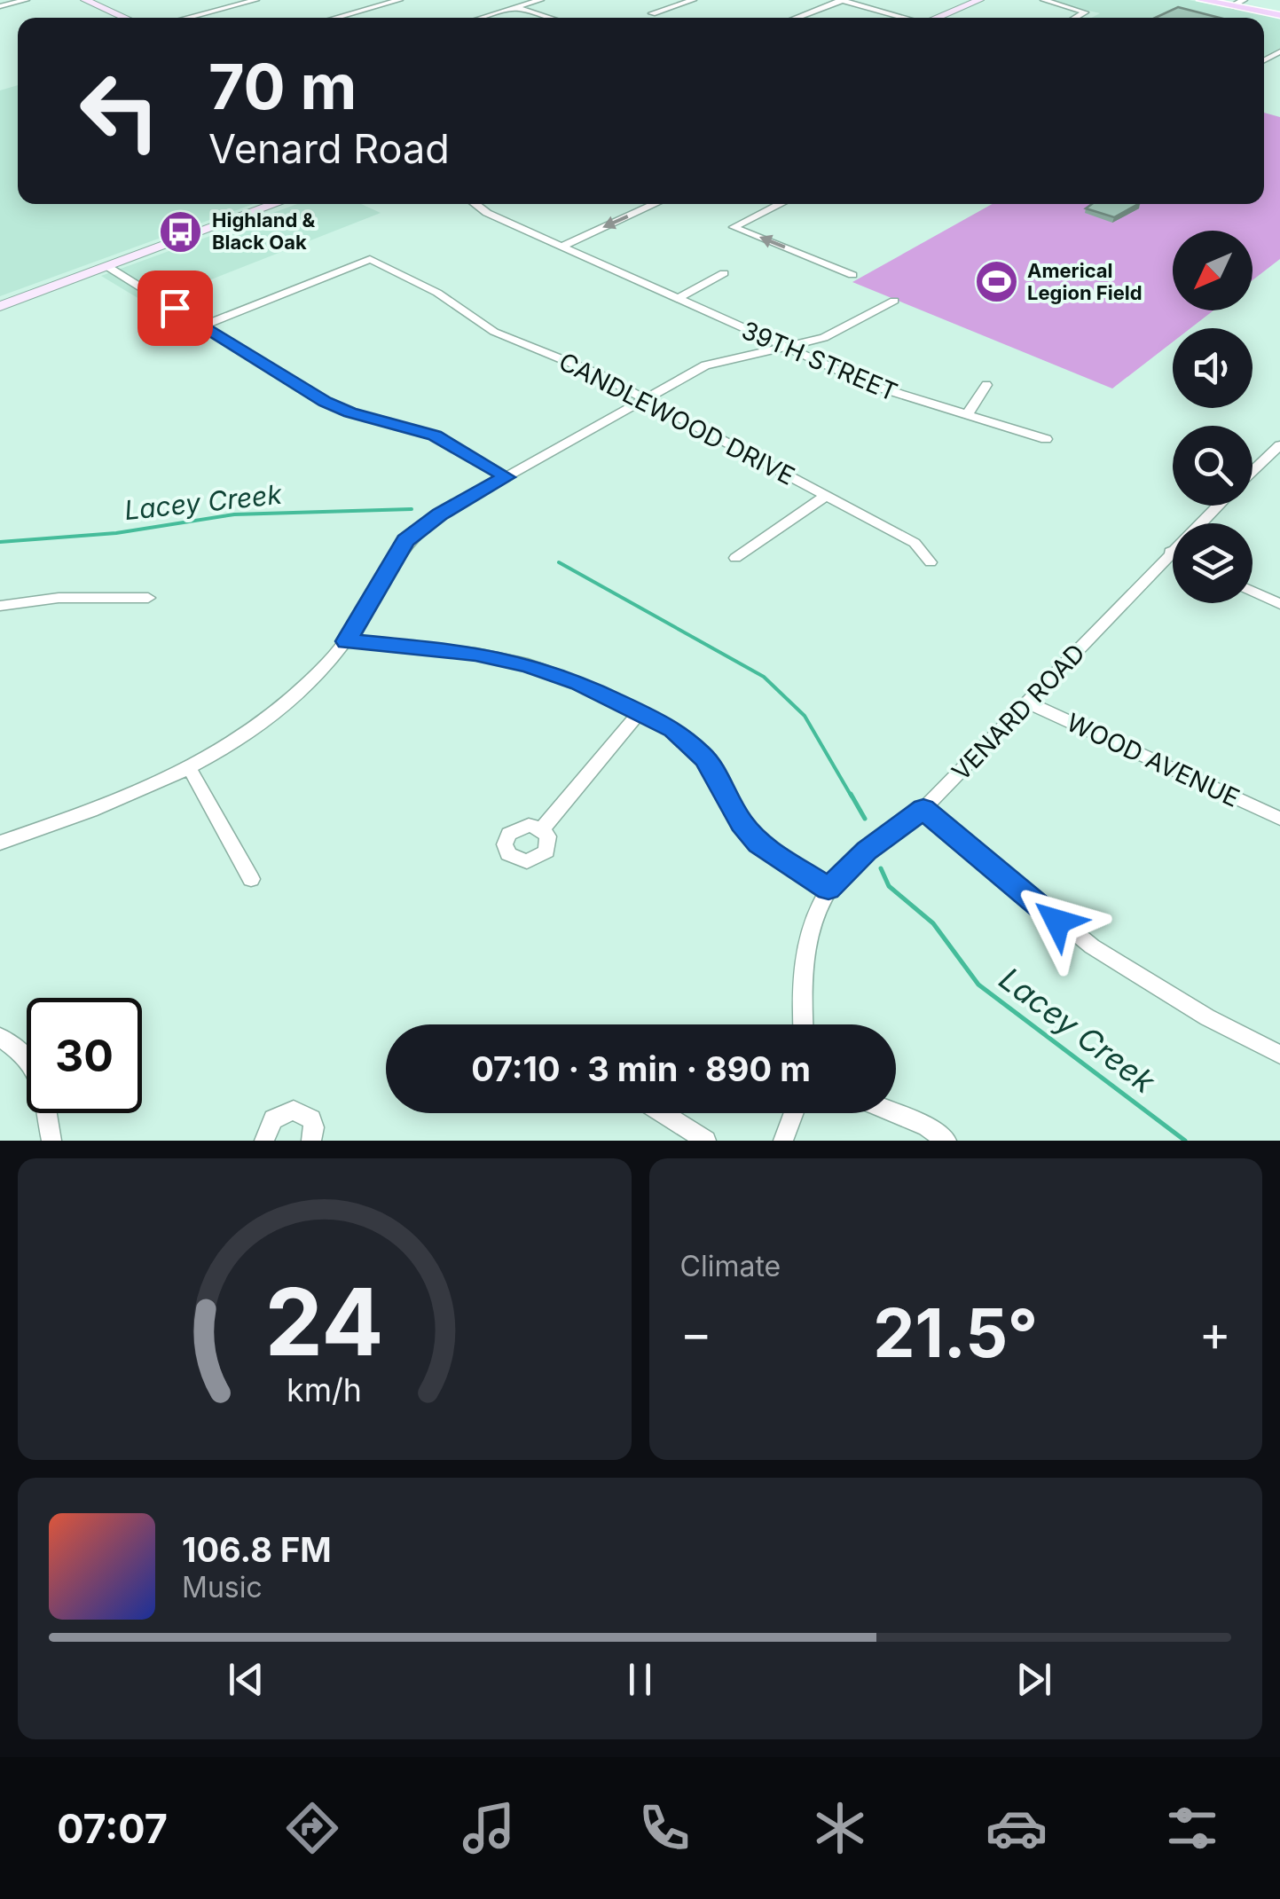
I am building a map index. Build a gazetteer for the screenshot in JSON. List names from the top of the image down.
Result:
{
  "streets": {
    "street": [
      "39TH STREET",
      "CANDLEWOOD DRIVE",
      "VENARD ROAD",
      "WOOD AVENUE"
    ]
  },
  "crossings": [
    ["VENARD ROAD", "WOOD AVENUE"]
  ],
  "water": ["Lacey Creek"],
  "places": {
    "bus stop": ["Highland & Black Oak"],
    "sports": ["Americal Legion Field"]
  },
  "north": "bottom left",
  "page": {
    "turn": ["70 m", "Venard Road"],
    "limit": "30",
    "trip": "07:10 · 3 min · 890 m",
    "tile": "Climate",
    "heat": ["−", "21.5°", "+"],
    "song": ["106.8 FM", "Music"],
    "tabs": "07:07",
    "gauge": ["24", "km/h"]
  }
}
